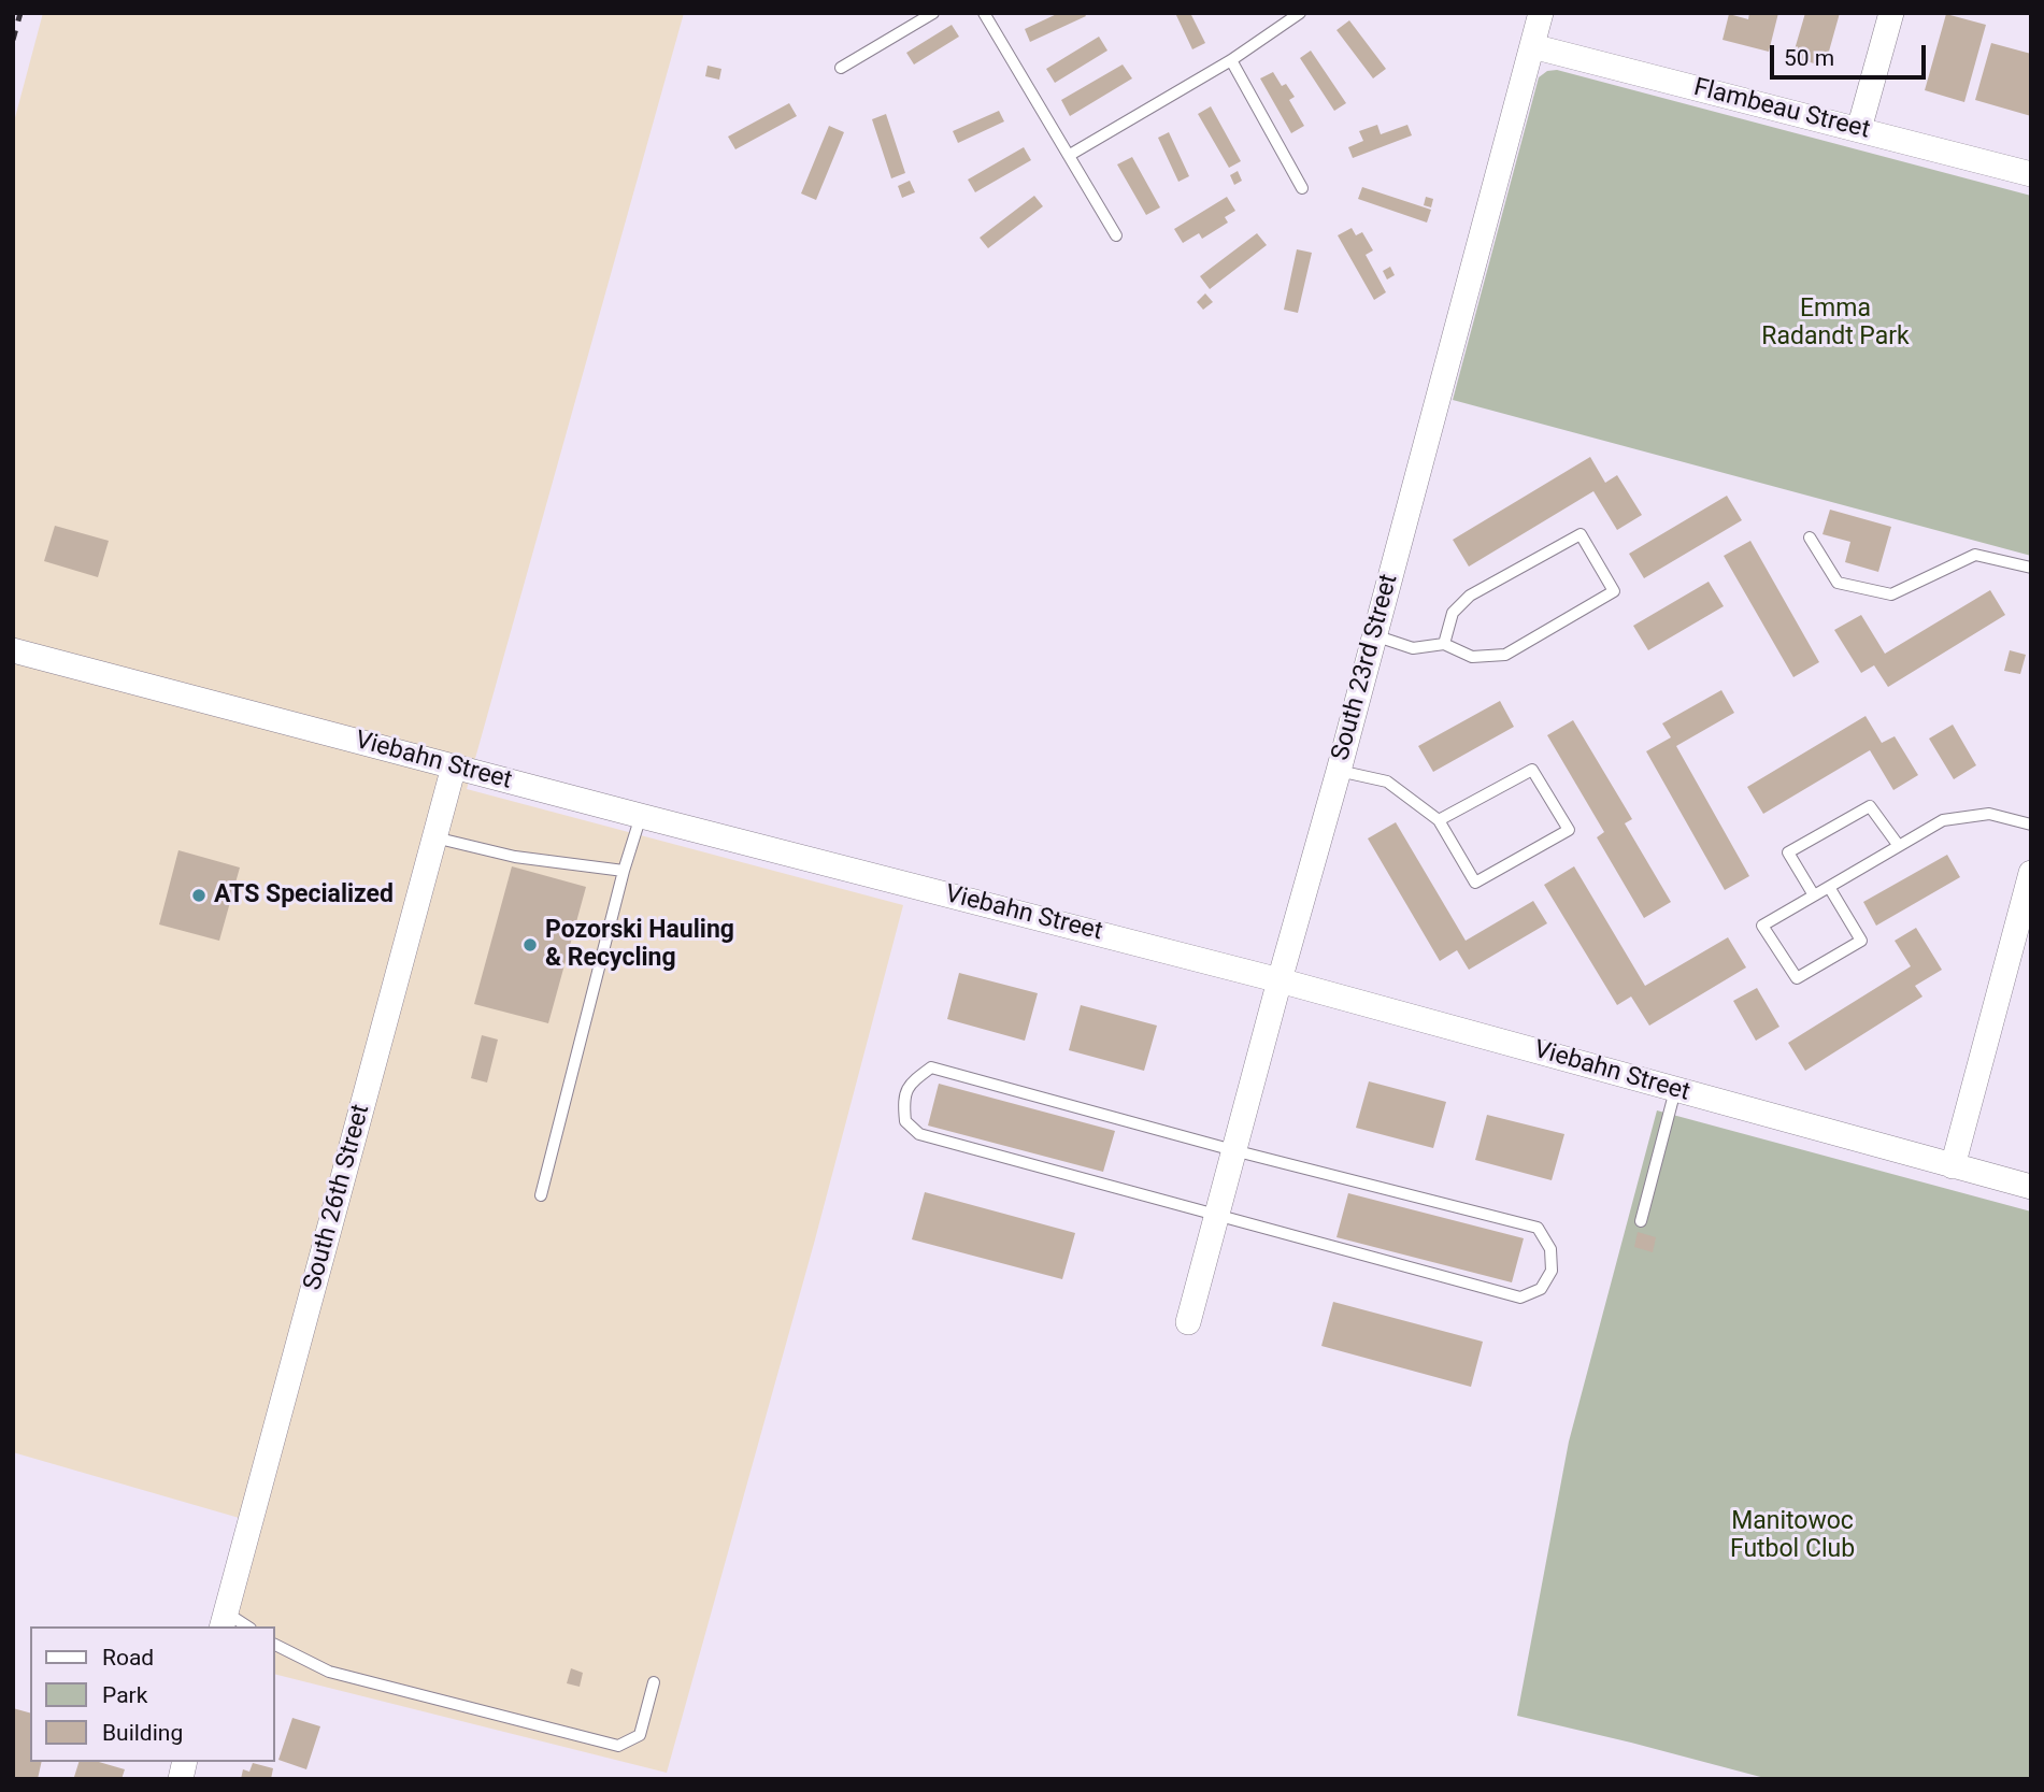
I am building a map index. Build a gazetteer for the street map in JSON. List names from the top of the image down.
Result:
{
  "streets": {
    "street": [
      "Flambeau Street",
      "South 23rd Street",
      "Viebahn Street",
      "South 26th Street"
    ]
  },
  "crossings": [
    ["Flambeau Street", "South 23rd Street"],
    ["South 23rd Street", "Viebahn Street"],
    ["Viebahn Street", "South 26th Street"]
  ],
  "parks": ["Emma Radandt Park", "Manitowoc Futbol Club"],
  "places": ["ATS Specialized", "Pozorski Hauling & Recycling"],
  "legend": ["Road", "Park", "Building"],
  "scale_bar": "50 m"
}
